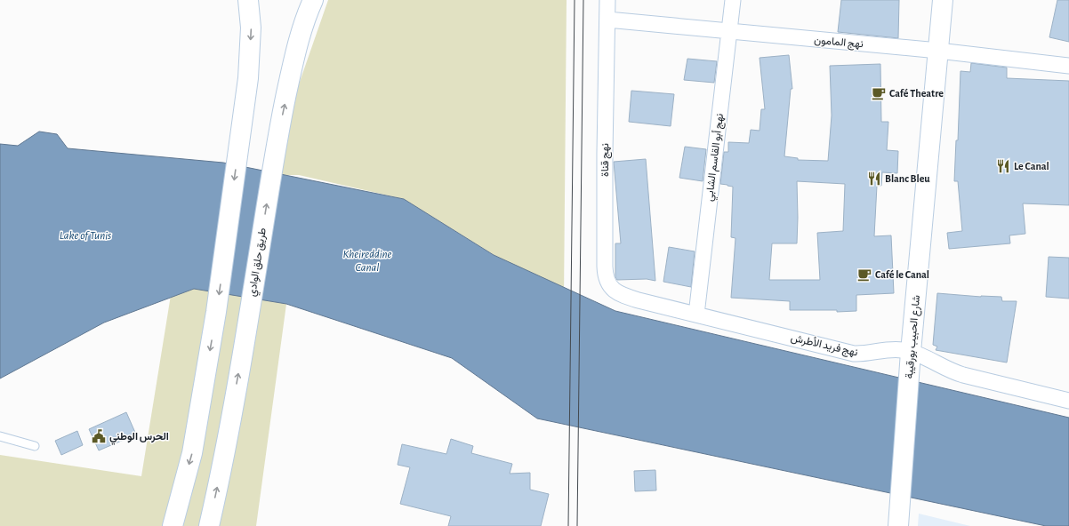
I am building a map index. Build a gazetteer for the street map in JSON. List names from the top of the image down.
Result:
{
  "streets": {
    "main road": ["طريق حلق الوادي", "شارع الحبيب بورقيبة"],
    "street": [
      "نهج المامون",
      "نهج أبو القاسم الشابي",
      "نهج قناة",
      "نهج فريد الأطرش"
    ]
  },
  "crossings": [
    ["نهج المامون", "نهج أبو القاسم الشابي"],
    ["نهج المامون", "نهج قناة"],
    ["نهج المامون", "شارع الحبيب بورقيبة"],
    ["نهج أبو القاسم الشابي", "نهج فريد الأطرش"],
    ["نهج قناة", "نهج فريد الأطرش"],
    ["شارع الحبيب بورقيبة", "نهج فريد الأطرش"]
  ],
  "water": ["Lake of Tunis", "Kheireddine Canal"],
  "places": {
    "cafe": ["Café Theatre", "Café le Canal"],
    "restaurant": ["Le Canal", "Blanc Bleu"],
    "public building": ["الحرس الوطني"]
  }
}
